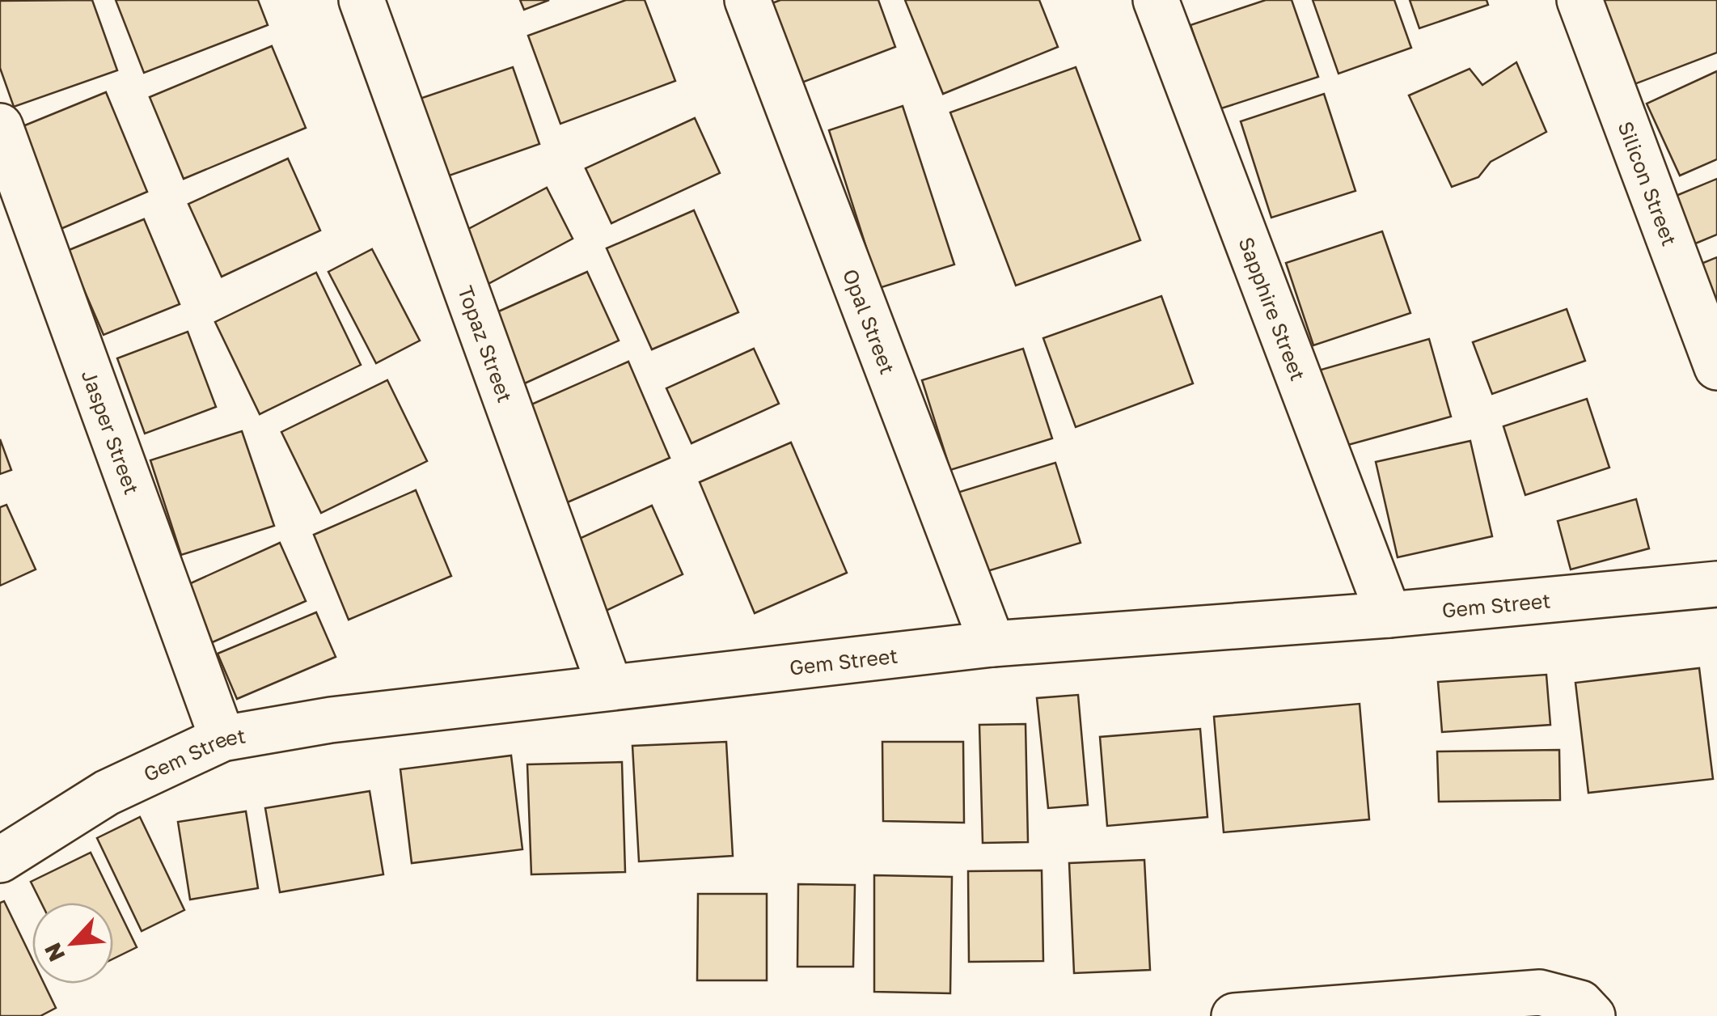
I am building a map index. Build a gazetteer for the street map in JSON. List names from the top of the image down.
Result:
{
  "streets": {
    "street": [
      "Silicon Street",
      "Sapphire Street",
      "Opal Street",
      "Topaz Street",
      "Jasper Street",
      "Gem Street"
    ]
  },
  "crossings": [
    ["Sapphire Street", "Gem Street"],
    ["Opal Street", "Gem Street"],
    ["Topaz Street", "Gem Street"],
    ["Jasper Street", "Gem Street"]
  ],
  "north": "bottom left"
}
